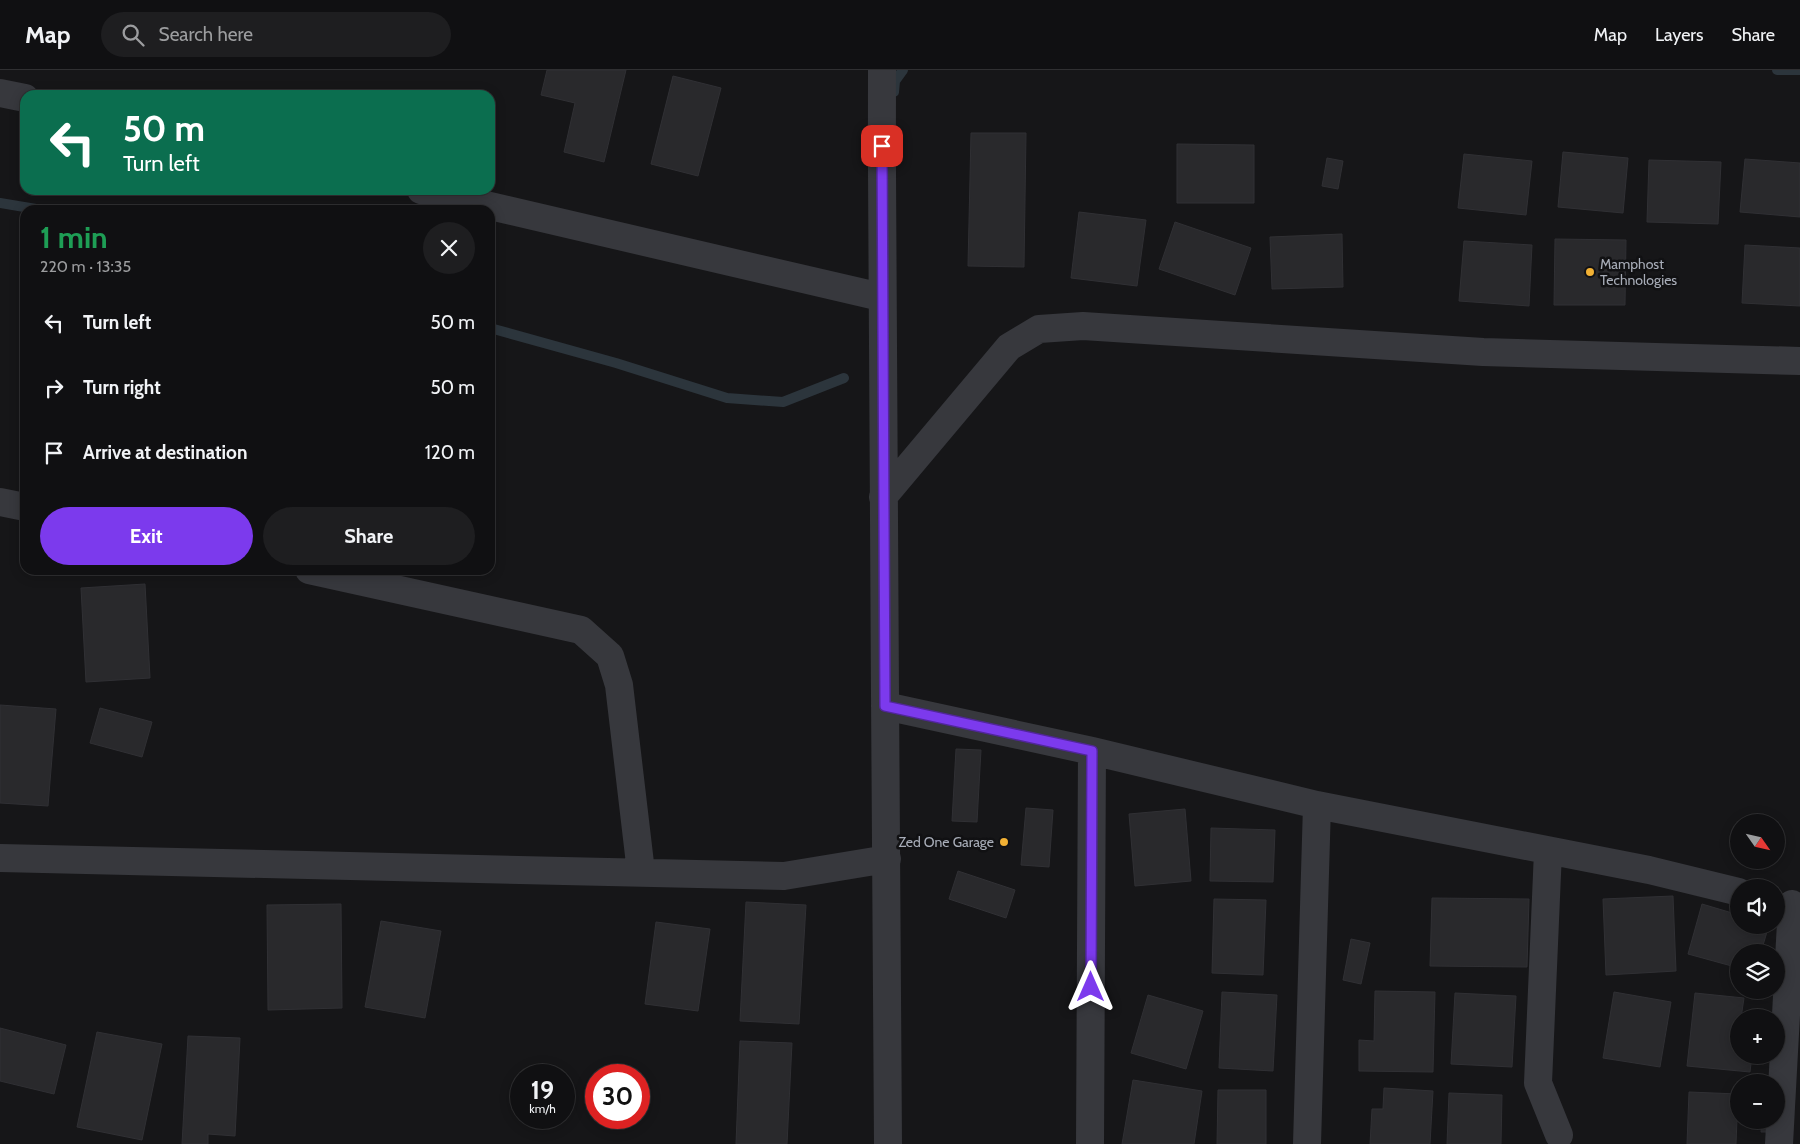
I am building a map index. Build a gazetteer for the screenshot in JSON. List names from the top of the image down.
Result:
{
  "places": ["Mamphost Technologies", "Zed One Garage"],
  "north": "bottom right",
  "page": {
    "header": "Map",
    "search": "Search here",
    "nav": ["Map", "Layers", "Share"],
    "turn": ["50 m", "Turn left"],
    "heading": ["1 min", "220 m · 13:35"],
    "list": [
      {
        "name": "Turn left",
        "value": "50 m"
      },
      {
        "name": "Turn right",
        "value": "50 m"
      },
      {
        "name": "Arrive at destination",
        "value": "120 m"
      }
    ],
    "buttons": ["Exit", "Share"],
    "map_buttons": ["+", "−"],
    "speed": "19 km/h",
    "limit": "30"
  }
}
